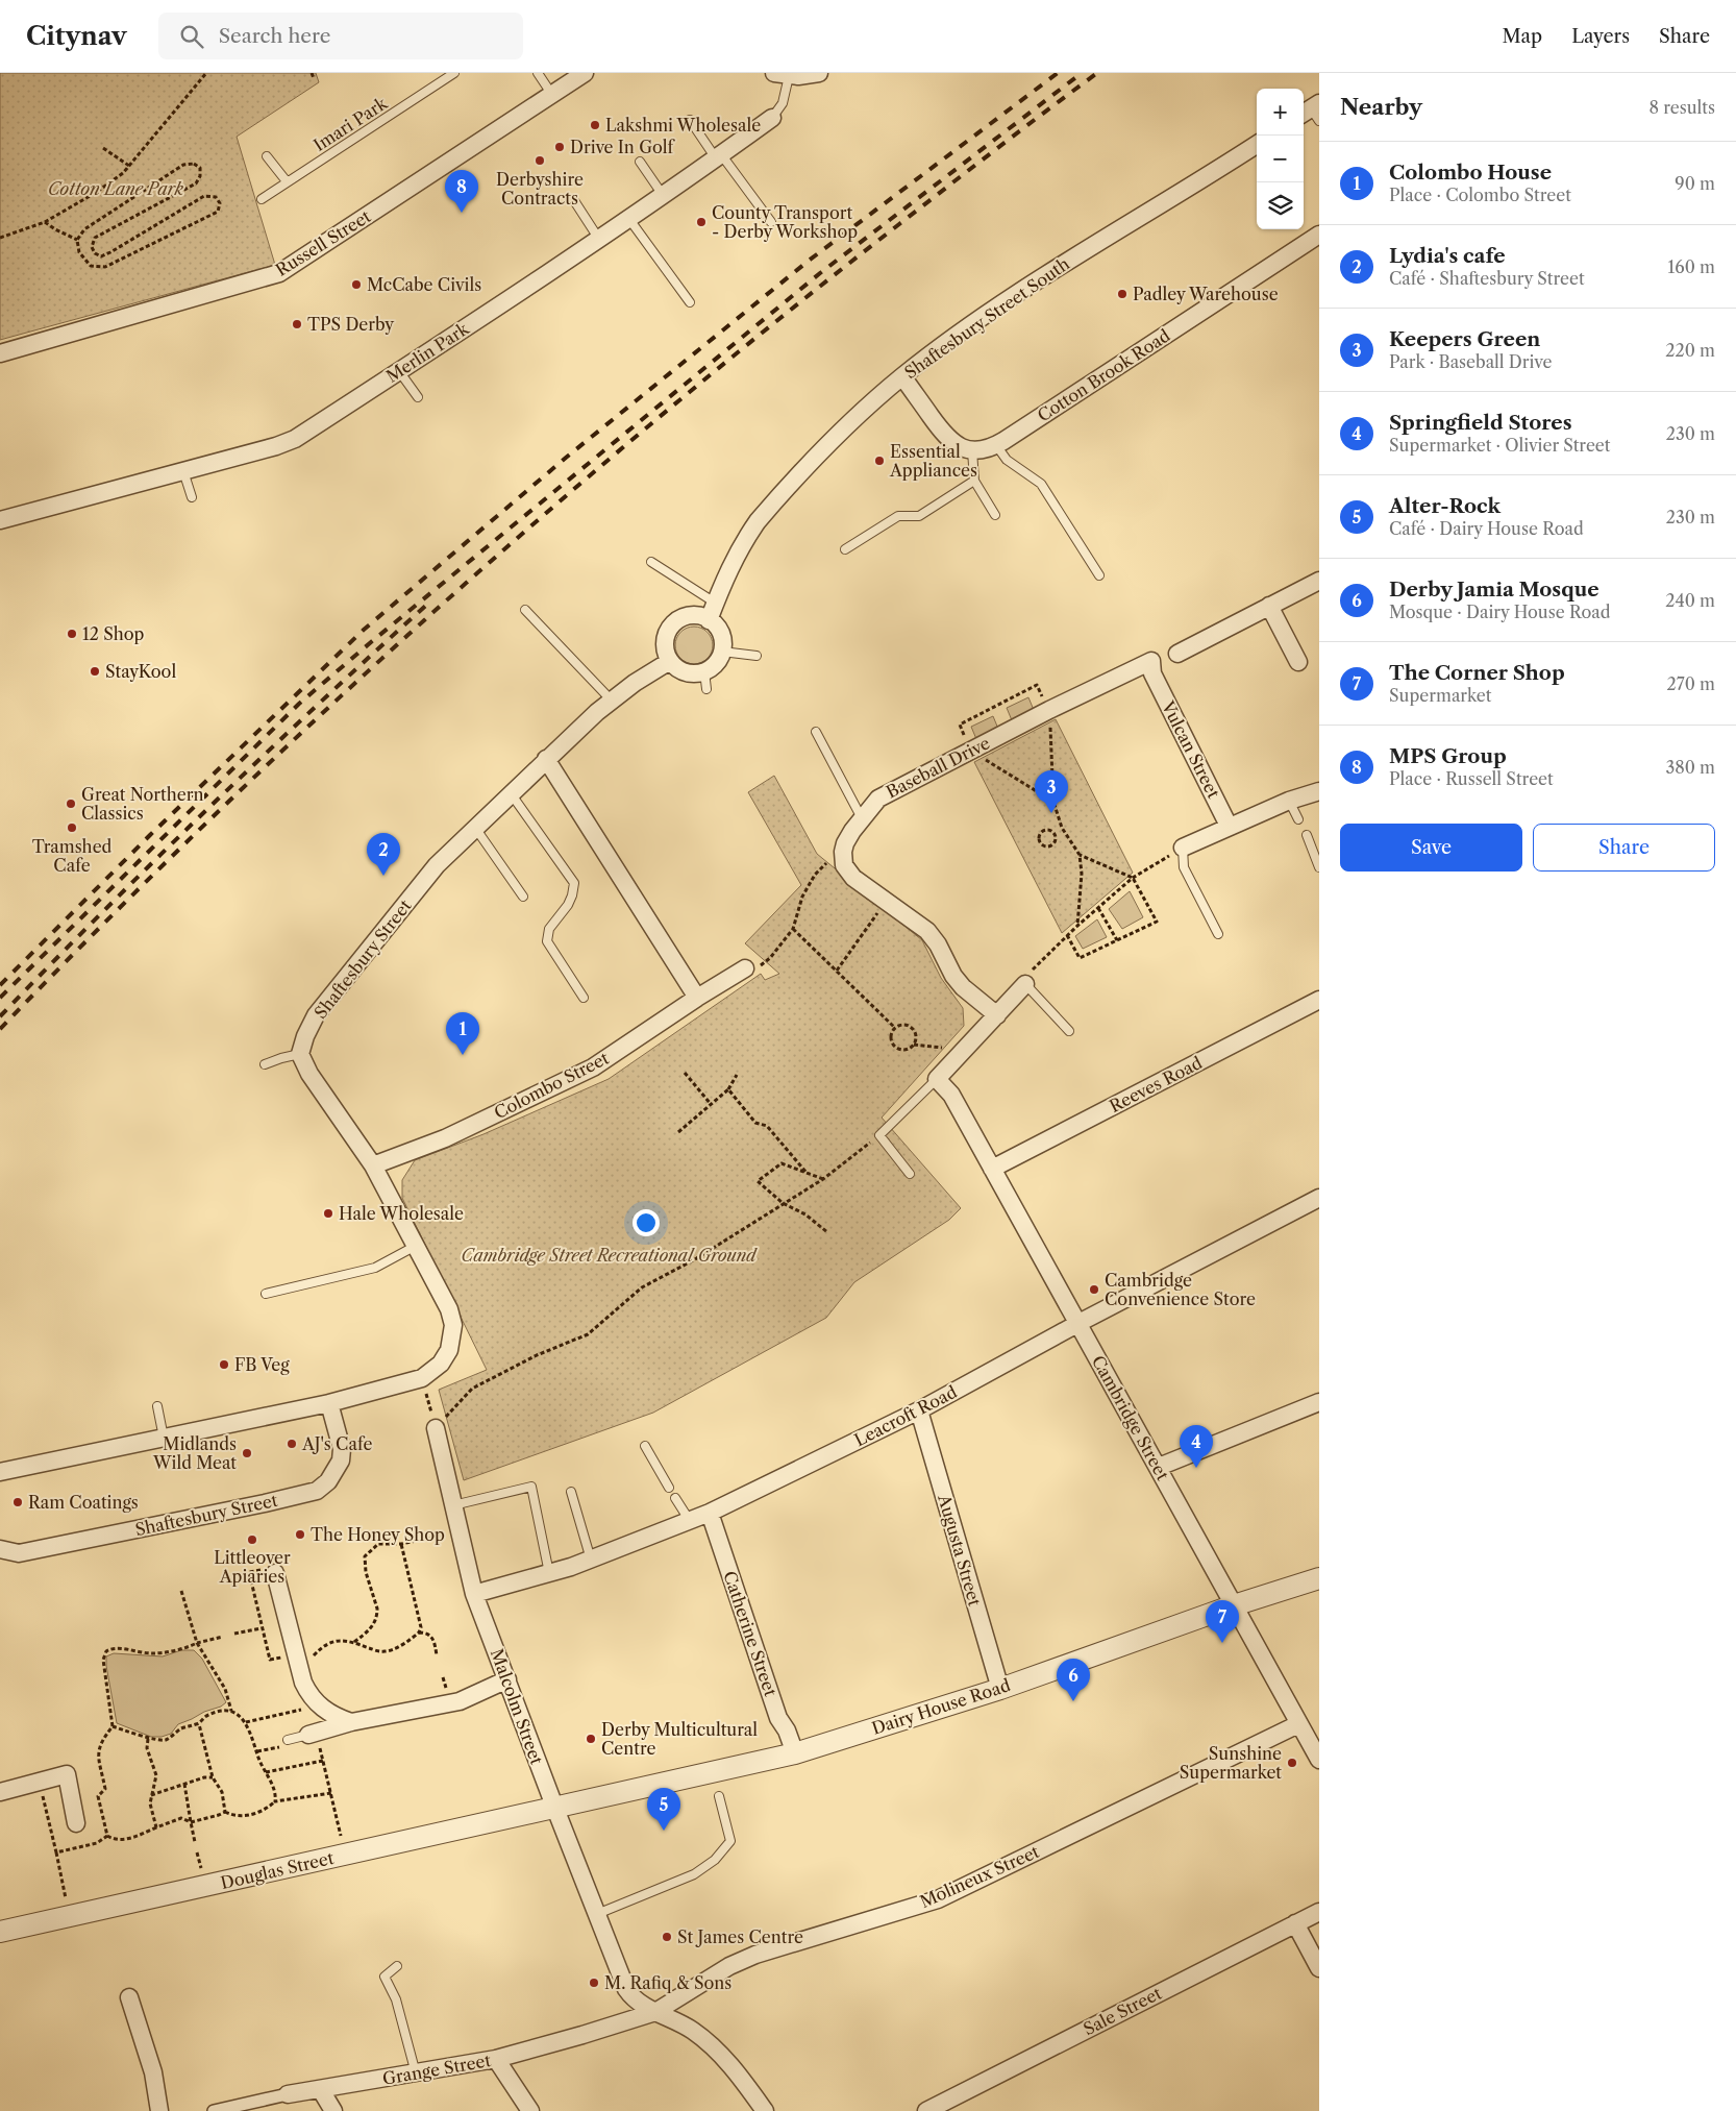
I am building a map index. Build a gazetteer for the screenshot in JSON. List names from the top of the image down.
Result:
{
  "streets": {
    "street": [
      "Russell Street",
      "Shaftesbury Street South",
      "Merlin Park",
      "Cotton Brook Road",
      "Vulcan Street",
      "Baseball Drive",
      "Shaftesbury Street",
      "Reeves Road",
      "Colombo Street",
      "Leacroft Road",
      "Cambridge Street",
      "Augusta Street",
      "Catherine Street",
      "Malcolm Street",
      "Dairy House Road",
      "Douglas Street",
      "Molineux Street",
      "Sale Street",
      "Grange Street"
    ],
    "lane": ["Imari Park"]
  },
  "crossings": [
    ["Shaftesbury Street South", "Shaftesbury Street"],
    ["Vulcan Street", "Baseball Drive"],
    ["Reeves Road", "Cambridge Street"],
    ["Leacroft Road", "Cambridge Street"],
    ["Leacroft Road", "Augusta Street"],
    ["Leacroft Road", "Catherine Street"],
    ["Leacroft Road", "Malcolm Street"],
    ["Cambridge Street", "Dairy House Road"],
    ["Cambridge Street", "Molineux Street"],
    ["Augusta Street", "Dairy House Road"],
    ["Catherine Street", "Dairy House Road"],
    ["Malcolm Street", "Dairy House Road"],
    ["Malcolm Street", "Douglas Street"],
    ["Malcolm Street", "Molineux Street"],
    ["Malcolm Street", "Grange Street"],
    ["Dairy House Road", "Douglas Street"],
    ["Molineux Street", "Grange Street"]
  ],
  "parks": ["Cotton Lane Park", "Cambridge Street Recreational Ground"],
  "places": [
    "Lakshmi Wholesale",
    "Drive In Golf",
    "Derbyshire Contracts",
    "County Transport - Derby Workshop",
    "McCabe Civils",
    "Padley Warehouse",
    "TPS Derby",
    "Essential Appliances",
    "12 Shop",
    "StayKool",
    "Great Northern Classics",
    "Tramshed Cafe",
    "Hale Wholesale",
    "Cambridge Convenience Store",
    "FB Veg",
    "AJ's Cafe",
    "Midlands Wild Meat",
    "Ram Coatings",
    "The Honey Shop",
    "Littleover Apiaries",
    "Derby Multicultural Centre",
    "Sunshine Supermarket",
    "St James Centre",
    "M. Rafiq & Sons"
  ],
  "page": {
    "header": "Citynav",
    "search": "Search here",
    "nav": ["Map", "Layers", "Share"],
    "heading": ["Nearby", "8 results"],
    "map_buttons": ["+", "−"],
    "list": [
      {
        "mark": "1",
        "name": "Colombo House",
        "note": "Place · Colombo Street",
        "value": "90 m"
      },
      {
        "mark": "2",
        "name": "Lydia's cafe",
        "note": "Café · Shaftesbury Street",
        "value": "160 m"
      },
      {
        "mark": "3",
        "name": "Keepers Green",
        "note": "Park · Baseball Drive",
        "value": "220 m"
      },
      {
        "mark": "4",
        "name": "Springfield Stores",
        "note": "Supermarket · Olivier Street",
        "value": "230 m"
      },
      {
        "mark": "5",
        "name": "Alter-Rock",
        "note": "Café · Dairy House Road",
        "value": "230 m"
      },
      {
        "mark": "6",
        "name": "Derby Jamia Mosque",
        "note": "Mosque · Dairy House Road",
        "value": "240 m"
      },
      {
        "mark": "7",
        "name": "The Corner Shop",
        "note": "Supermarket",
        "value": "270 m"
      },
      {
        "mark": "8",
        "name": "MPS Group",
        "note": "Place · Russell Street",
        "value": "380 m"
      }
    ],
    "pins": [
      "8",
      "3",
      "2",
      "1",
      "4",
      "7",
      "6",
      "5"
    ],
    "buttons": ["Save", "Share"]
  }
}
